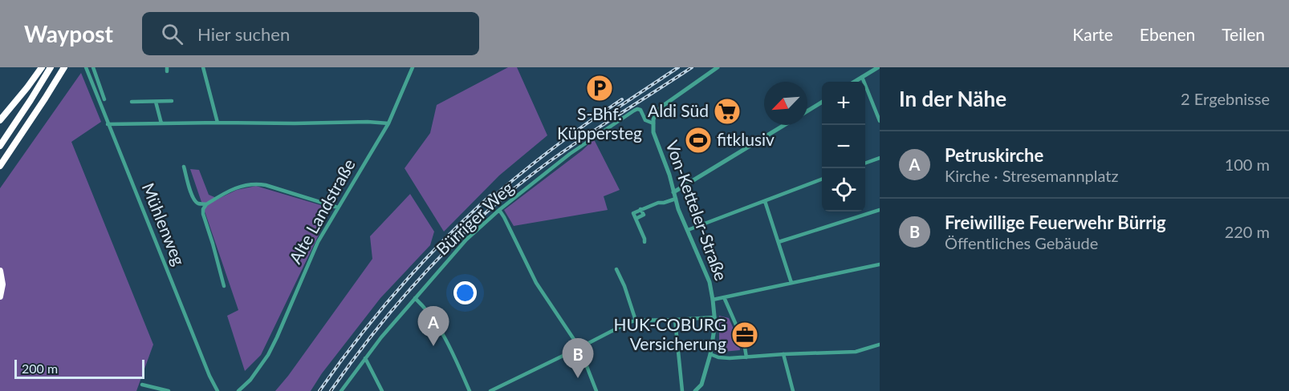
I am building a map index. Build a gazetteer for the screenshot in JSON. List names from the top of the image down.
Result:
{
  "streets": {
    "street": [
      "Von-Ketteler-Straße",
      "Alte Landstraße",
      "Bürriger Weg",
      "Mühlenweg"
    ]
  },
  "crossings": [
    ["Von-Ketteler-Straße", "Bürriger Weg"]
  ],
  "places": {
    "parking": ["S-Bhf. Küppersteg"],
    "supermarket": ["Aldi Süd"],
    "sports": ["fitklusiv"],
    "office": ["HUK-COBURG Versicherung"]
  },
  "scale_bar": "200 m",
  "north": "bottom left",
  "page": {
    "header": "Waypost",
    "search": "Hier suchen",
    "nav": ["Karte", "Ebenen", "Teilen"],
    "heading": ["In der Nähe", "2 Ergebnisse"],
    "map_buttons": ["+", "−"],
    "list": [
      {
        "mark": "A",
        "name": "Petruskirche",
        "note": "Kirche · Stresemannplatz",
        "value": "100 m"
      },
      {
        "mark": "B",
        "name": "Freiwillige Feuerwehr Bürrig",
        "note": "Öffentliches Gebäude",
        "value": "220 m"
      }
    ],
    "pins": ["A", "B"],
    "scale": "200 m"
  }
}
